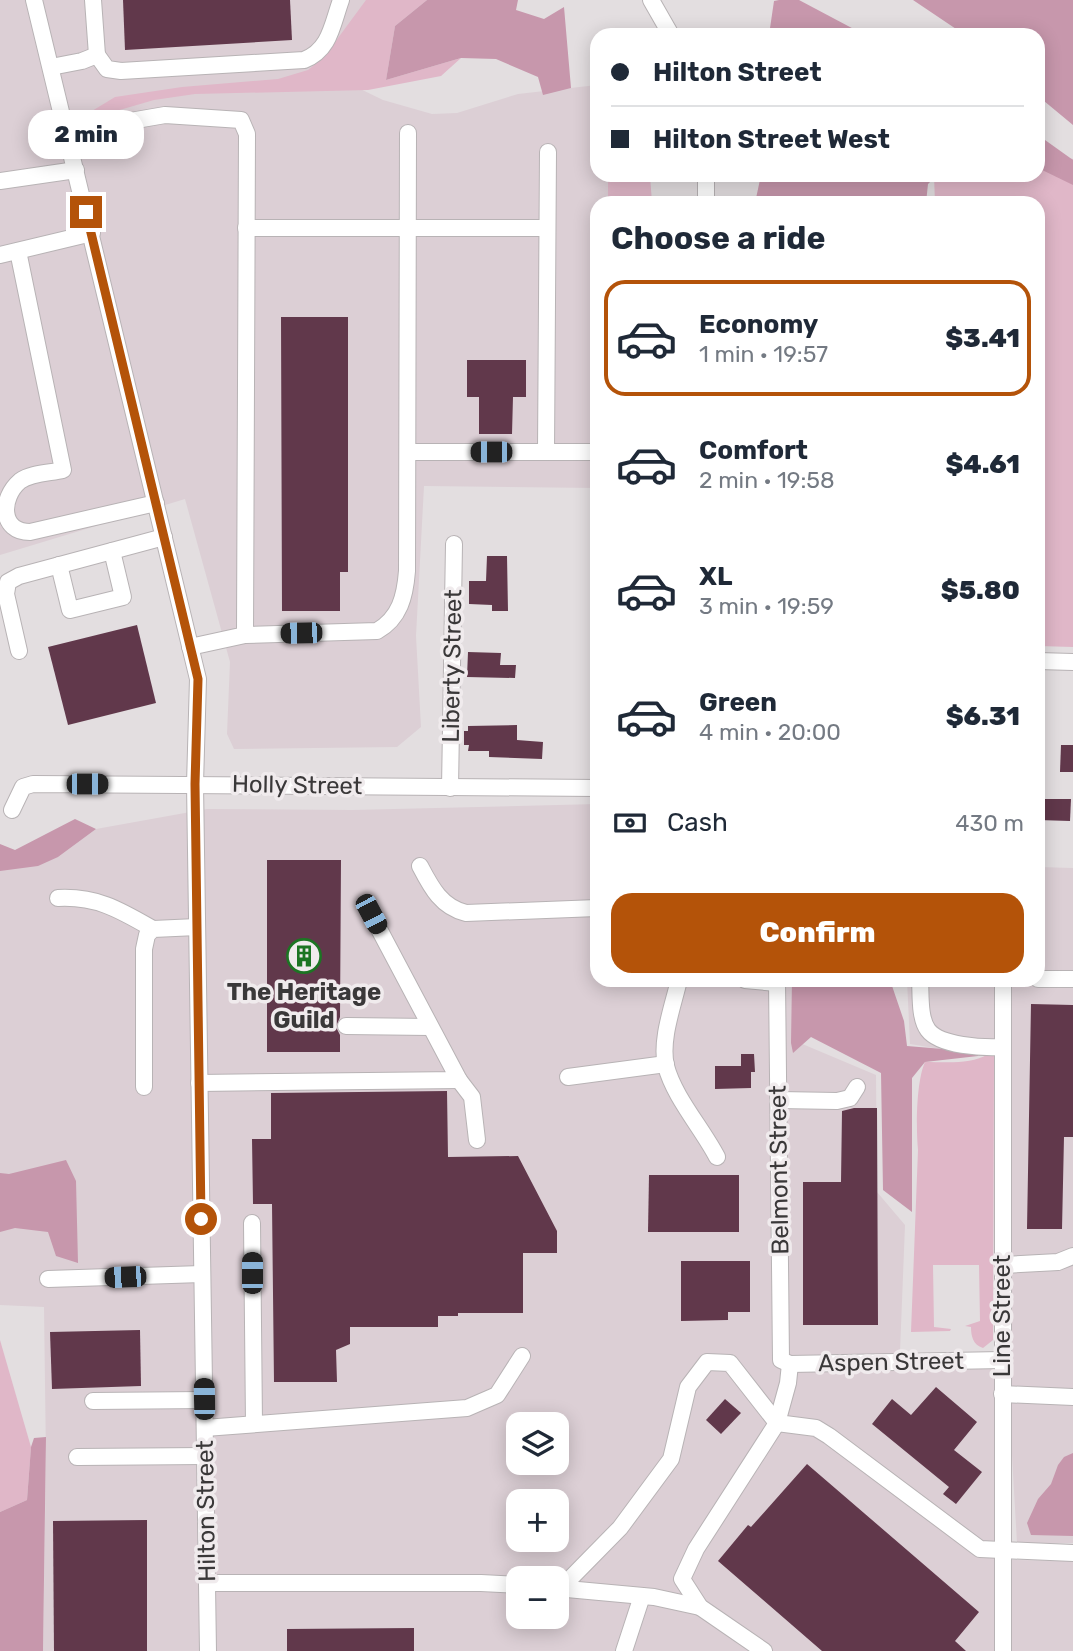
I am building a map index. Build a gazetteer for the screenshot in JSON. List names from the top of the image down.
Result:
{
  "streets": {
    "street": [
      "Liberty Street",
      "Holly Street",
      "Belmont Street",
      "Line Street",
      "Aspen Street",
      "Hilton Street"
    ]
  },
  "crossings": [
    ["Liberty Street", "Holly Street"],
    ["Holly Street", "Hilton Street"],
    ["Belmont Street", "Aspen Street"],
    ["Line Street", "Aspen Street"]
  ],
  "places": {
    "building": ["The Heritage Guild"]
  },
  "page": {
    "banner": ["Hilton Street", "Hilton Street West"],
    "bubble": "2 min",
    "heading": "Choose a ride",
    "list": [
      {
        "name": "Economy",
        "note": "1 min · 19:57",
        "value": "$3.41"
      },
      {
        "name": "Comfort",
        "note": "2 min · 19:58",
        "value": "$4.61"
      },
      {
        "name": "XL",
        "note": "3 min · 19:59",
        "value": "$5.80"
      },
      {
        "name": "Green",
        "note": "4 min · 20:00",
        "value": "$6.31"
      }
    ],
    "pay": ["Cash", "430 m"],
    "buttons": "Confirm",
    "map_buttons": ["+", "−"]
  }
}
